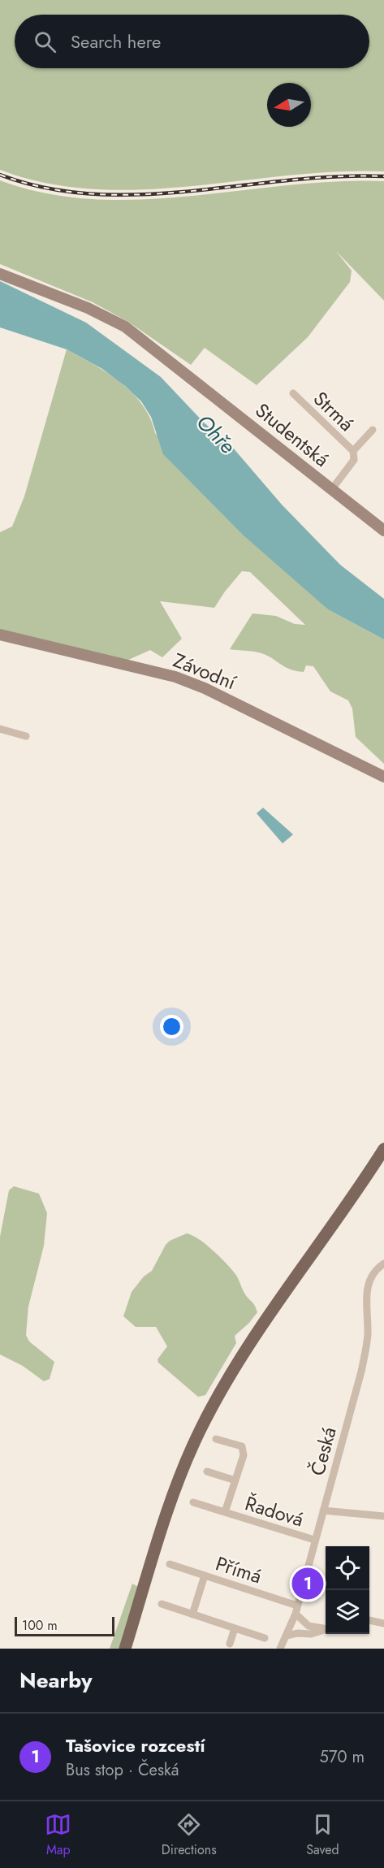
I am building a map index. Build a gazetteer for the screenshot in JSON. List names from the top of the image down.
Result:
{
  "streets": {
    "street": [
      "Strmá",
      "Studentská",
      "Závodní",
      "Česká",
      "Řadová",
      "Přímá"
    ]
  },
  "crossings": [
    ["Strmá", "Studentská"],
    ["Česká", "Řadová"],
    ["Česká", "Přímá"]
  ],
  "water": ["Ohře"],
  "scale_bar": "100 m",
  "north": "left",
  "page": {
    "search": "Search here",
    "pins": "1",
    "scale": "100 m",
    "heading": "Nearby",
    "list": [
      {
        "mark": "1",
        "name": "Tašovice rozcestí",
        "note": "Bus stop · Česká",
        "value": "570 m"
      }
    ],
    "nav": ["Map", "Directions", "Saved"]
  }
}
